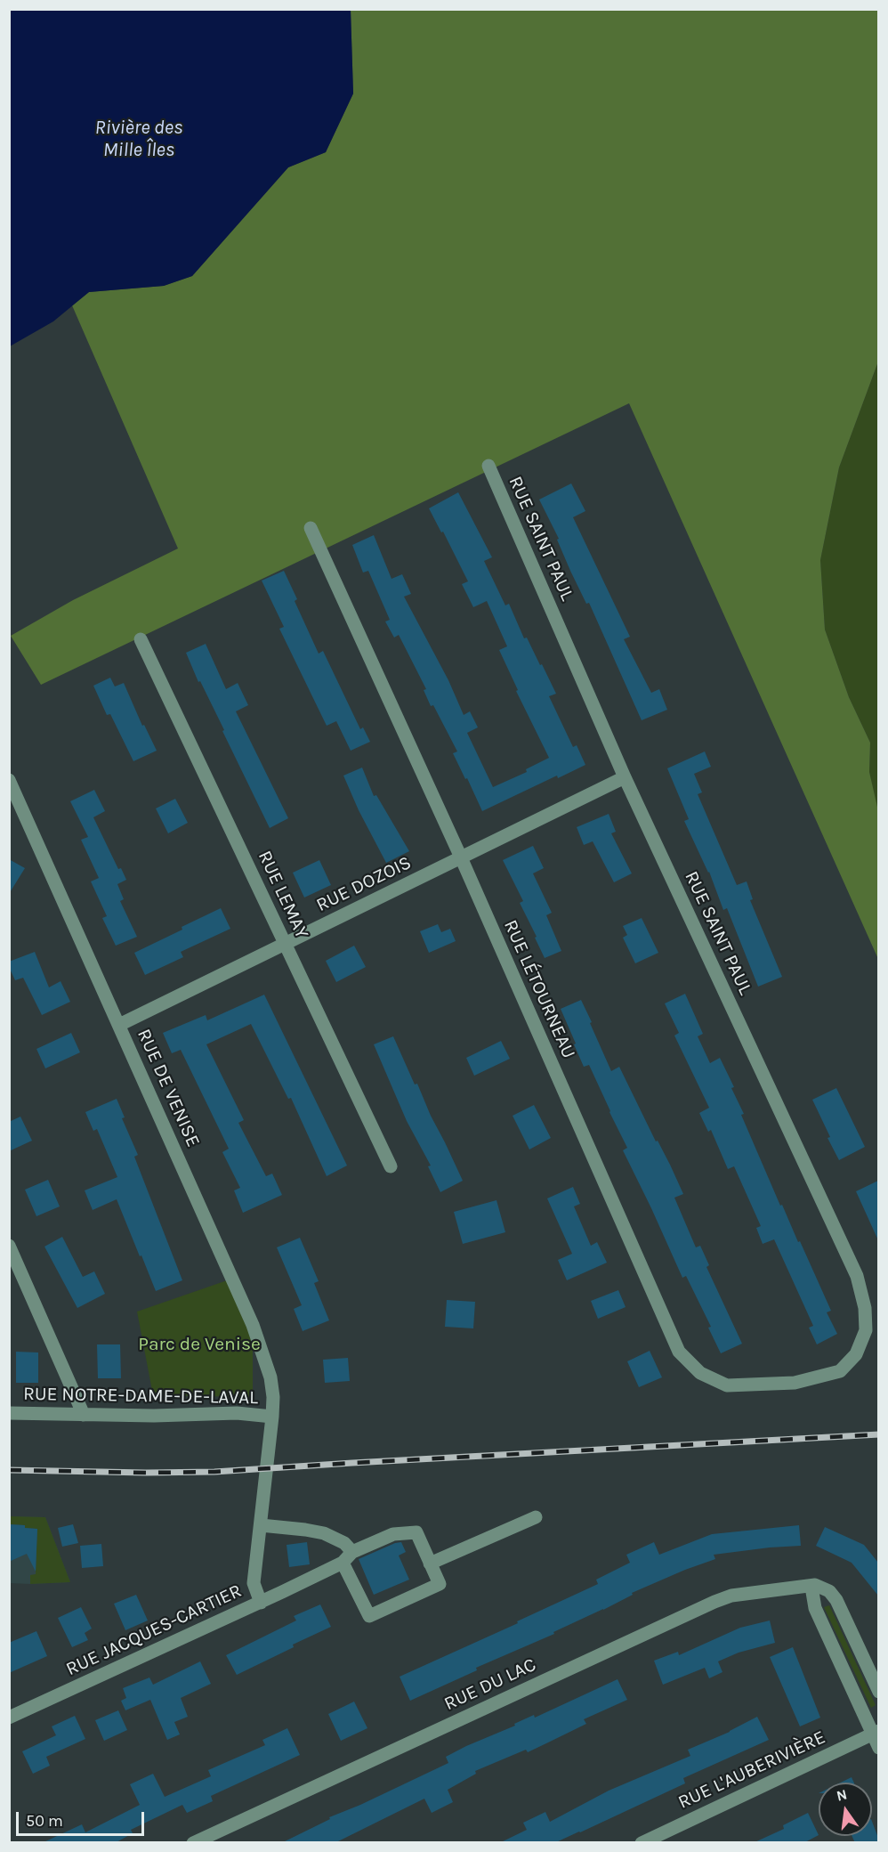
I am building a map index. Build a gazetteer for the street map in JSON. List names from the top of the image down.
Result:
{
  "streets": {
    "street": [
      "RUE SAINT PAUL",
      "RUE DOZOIS",
      "RUE LEMAY",
      "RUE LÉTOURNEAU",
      "RUE DE VENISE",
      "RUE NOTRE-DAME-DE-LAVAL",
      "RUE JACQUES-CARTIER",
      "RUE DU LAC",
      "RUE L'AUBERIVIÈRE"
    ]
  },
  "crossings": [
    ["RUE SAINT PAUL", "RUE DOZOIS"],
    ["RUE SAINT PAUL", "RUE LÉTOURNEAU"],
    ["RUE DOZOIS", "RUE LEMAY"],
    ["RUE DOZOIS", "RUE LÉTOURNEAU"],
    ["RUE DOZOIS", "RUE DE VENISE"],
    ["RUE DE VENISE", "RUE NOTRE-DAME-DE-LAVAL"],
    ["RUE DE VENISE", "RUE JACQUES-CARTIER"],
    ["RUE NOTRE-DAME-DE-LAVAL", "RUE JACQUES-CARTIER"]
  ],
  "water": ["Rivière des Mille Îles"],
  "parks": ["Parc de Venise"],
  "scale_bar": "50 m",
  "north": "top"
}
